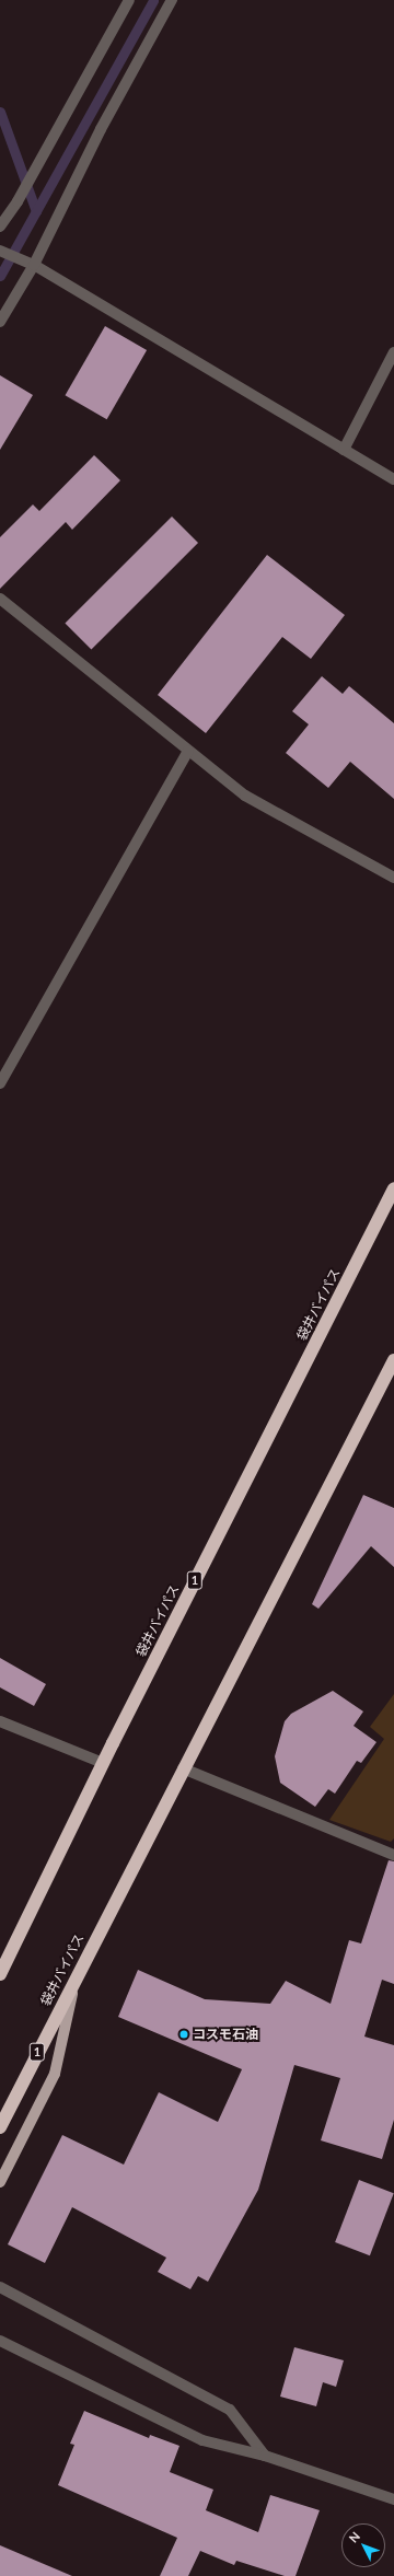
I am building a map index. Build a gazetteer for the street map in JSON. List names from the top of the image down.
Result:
{
  "streets": {
    "highway": ["袋井バイパス", "1"]
  },
  "places": ["コスモ石油"],
  "north": "top left"
}
